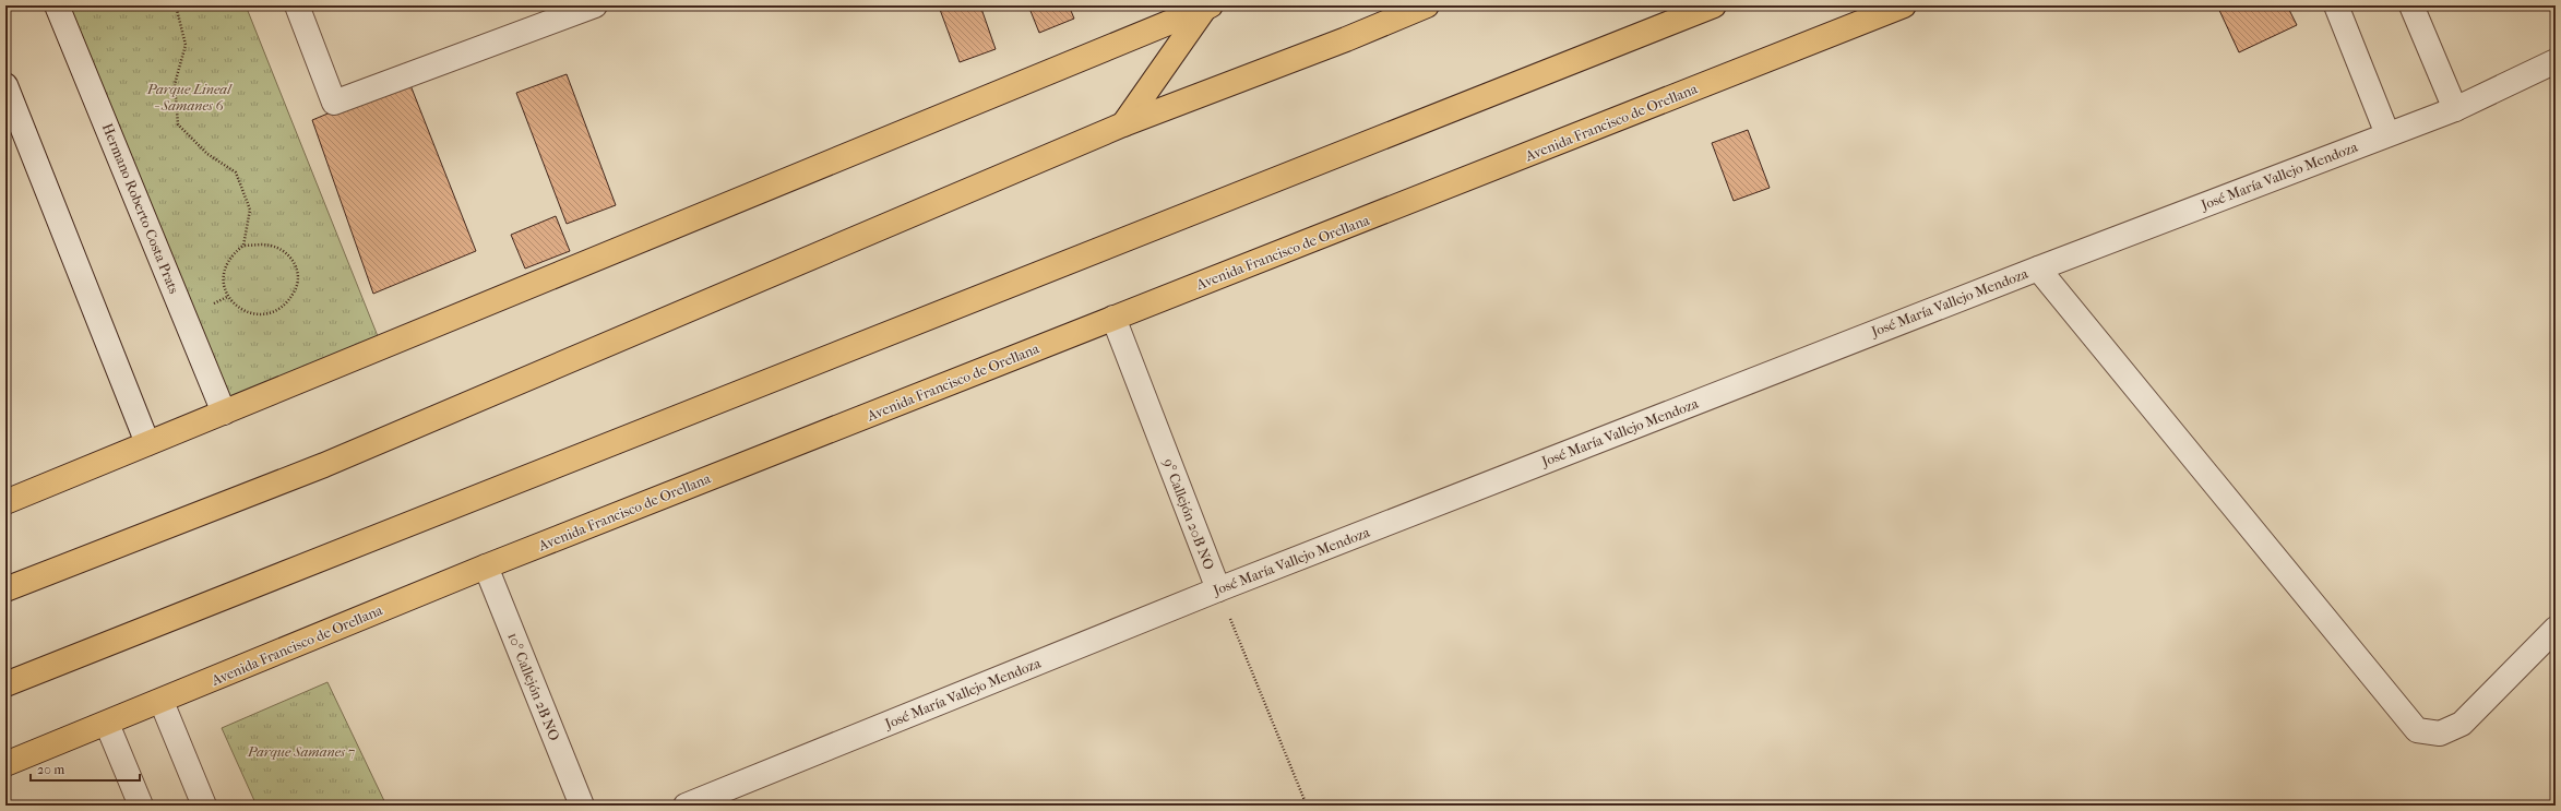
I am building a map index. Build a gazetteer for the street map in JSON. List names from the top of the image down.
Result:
{
  "streets": {
    "main road": ["Avenida Francisco de Orellana"],
    "street": [
      "José María Vallejo Mendoza",
      "Hermano Roberto Costa Prats",
      "9° Callejón 20B NO",
      "10° Callejón 2B NO"
    ]
  },
  "crossings": [
    ["Avenida Francisco de Orellana", "9° Callejón 20B NO"],
    ["Avenida Francisco de Orellana", "10° Callejón 2B NO"],
    ["José María Vallejo Mendoza", "9° Callejón 20B NO"]
  ],
  "parks": ["Parque Lineal - Samanes 6", "Parque Samanes 7"],
  "scale_bar": "20 m"
}
